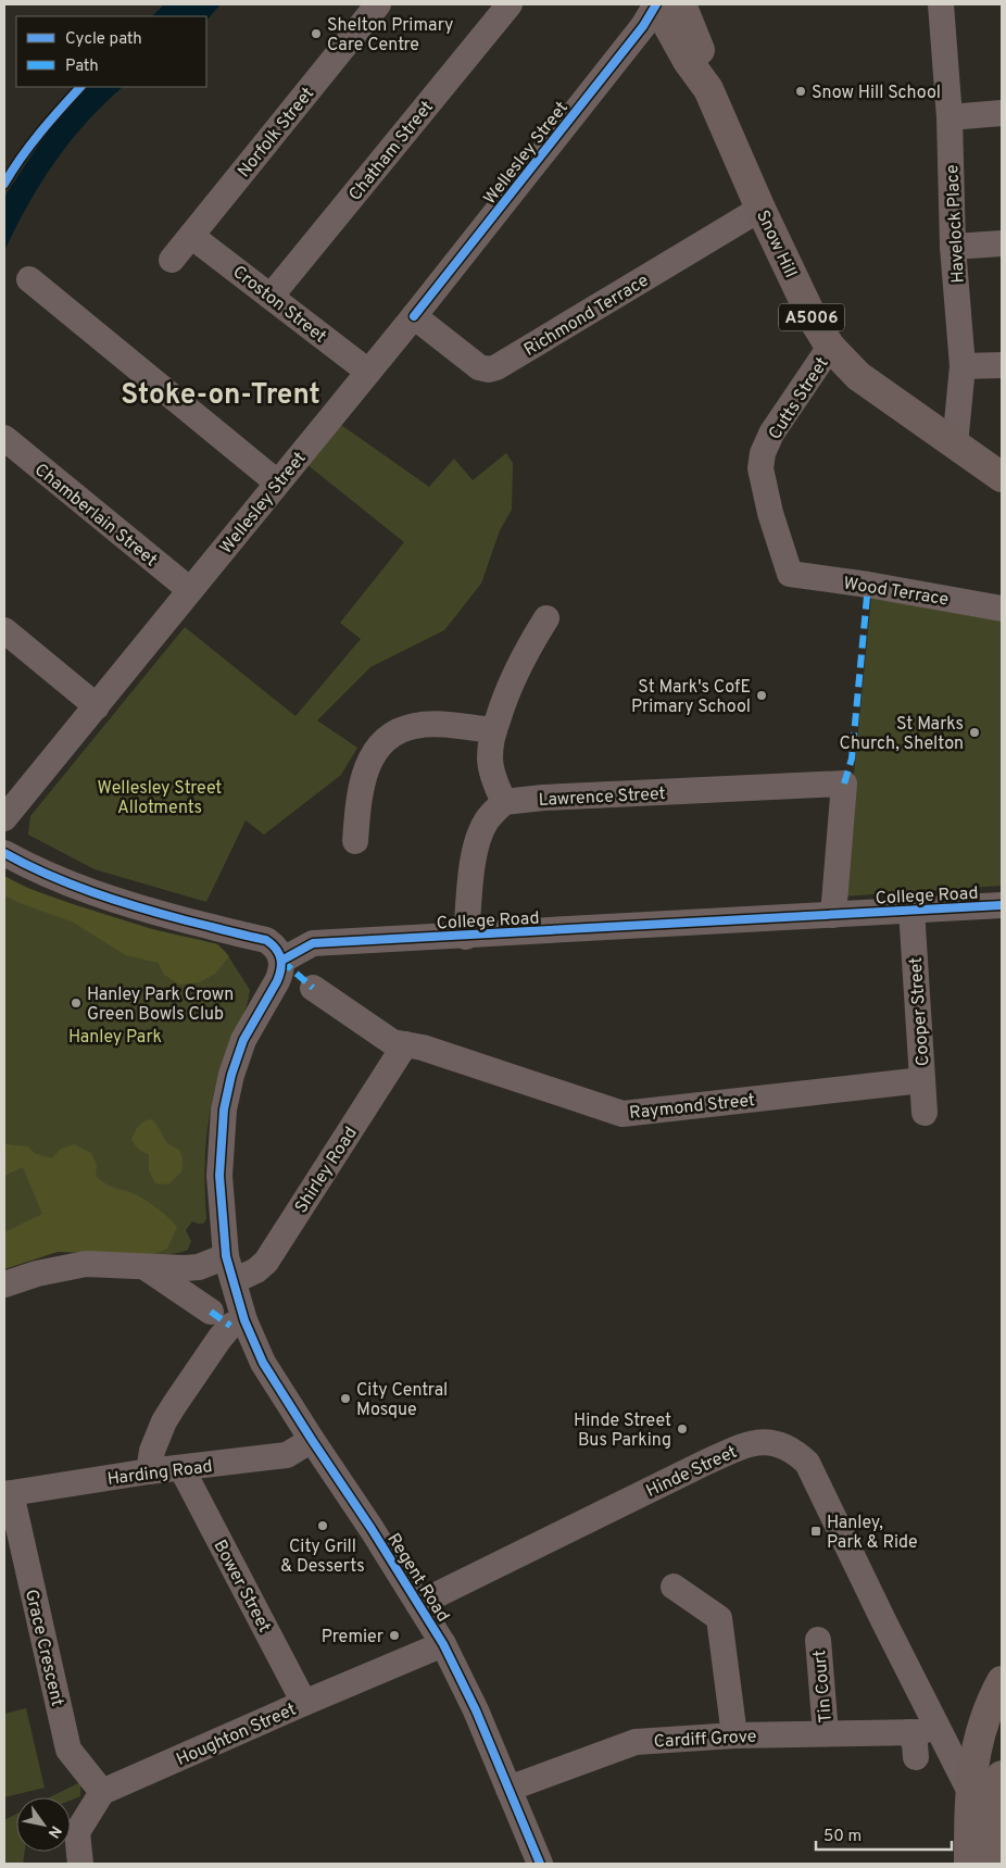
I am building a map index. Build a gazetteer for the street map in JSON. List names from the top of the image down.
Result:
{
  "streets": {
    "main road": ["Snow Hill", "A5006"],
    "street": [
      "Norfolk Street",
      "Chatham Street",
      "Wellesley Street",
      "Havelock Place",
      "Croston Street",
      "Richmond Terrace",
      "Cutts Street",
      "Chamberlain Street",
      "Wood Terrace",
      "Lawrence Street",
      "College Road",
      "Cooper Street",
      "Raymond Street",
      "Shirley Road",
      "Hinde Street",
      "Harding Road",
      "Regent Road",
      "Bower Street",
      "Grace Crescent",
      "Tin Court",
      "Houghton Street",
      "Cardiff Grove"
    ]
  },
  "crossings": [
    ["Norfolk Street", "Croston Street"],
    ["Chatham Street", "Croston Street"],
    ["Wellesley Street", "Snow Hill"],
    ["Wellesley Street", "Croston Street"],
    ["Wellesley Street", "Richmond Terrace"],
    ["Wellesley Street", "Chamberlain Street"],
    ["Havelock Place", "Snow Hill"],
    ["Snow Hill", "Richmond Terrace"],
    ["Snow Hill", "Cutts Street"],
    ["Cutts Street", "Wood Terrace"],
    ["Lawrence Street", "College Road"],
    ["College Road", "Cooper Street"],
    ["College Road", "Regent Road"],
    ["Cooper Street", "Raymond Street"],
    ["Raymond Street", "Shirley Road"],
    ["Shirley Road", "Regent Road"],
    ["Hinde Street", "Regent Road"],
    ["Harding Road", "Regent Road"],
    ["Harding Road", "Bower Street"],
    ["Harding Road", "Grace Crescent"],
    ["Regent Road", "Houghton Street"],
    ["Regent Road", "Cardiff Grove"],
    ["Bower Street", "Houghton Street"],
    ["Grace Crescent", "Houghton Street"],
    ["Tin Court", "Cardiff Grove"]
  ],
  "districts": ["Stoke-on-Trent"],
  "parks": ["Wellesley Street Allotments", "Hanley Park"],
  "places": {
    "other": [
      "Shelton Primary Care Centre",
      "Snow Hill School",
      "St Mark's CofE Primary School",
      "St Marks Church, Shelton",
      "Hanley Park Crown Green Bowls Club",
      "City Central Mosque",
      "Hinde Street Bus Parking",
      "City Grill & Desserts",
      "Premier"
    ],
    "transit": ["Hanley, Park & Ride"]
  },
  "legend": ["Cycle path", "Path"],
  "scale_bar": "50 m",
  "north": "bottom right"
}
